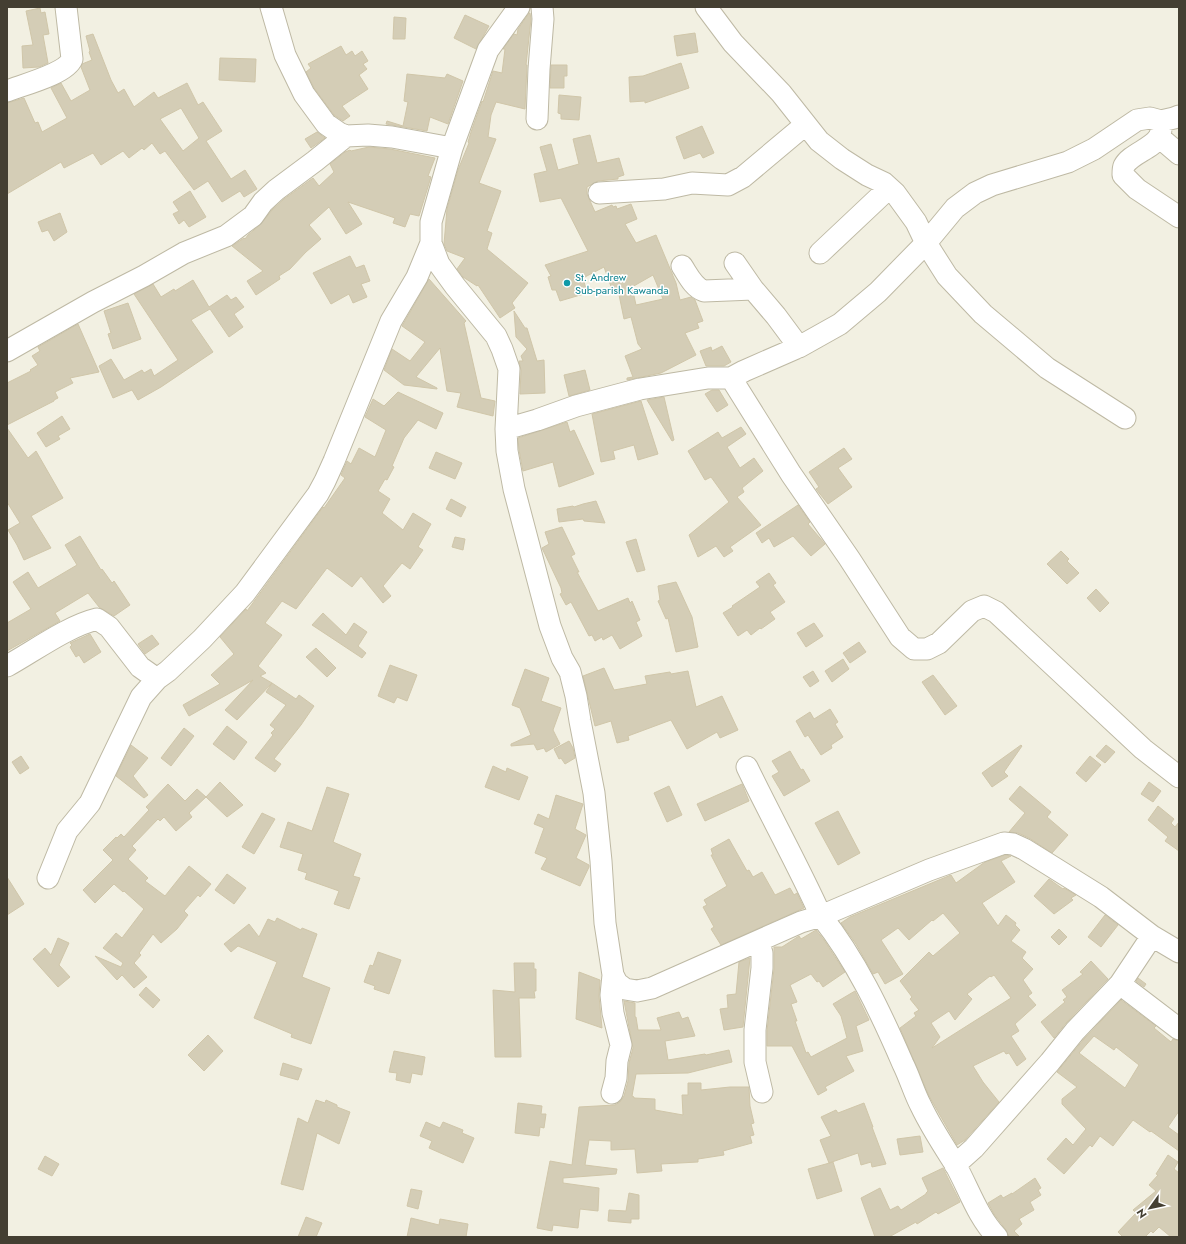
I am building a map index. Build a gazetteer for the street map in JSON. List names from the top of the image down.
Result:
{
  "places": ["St. Andrew Sub-parish Kawanda"],
  "north": "bottom left"
}
